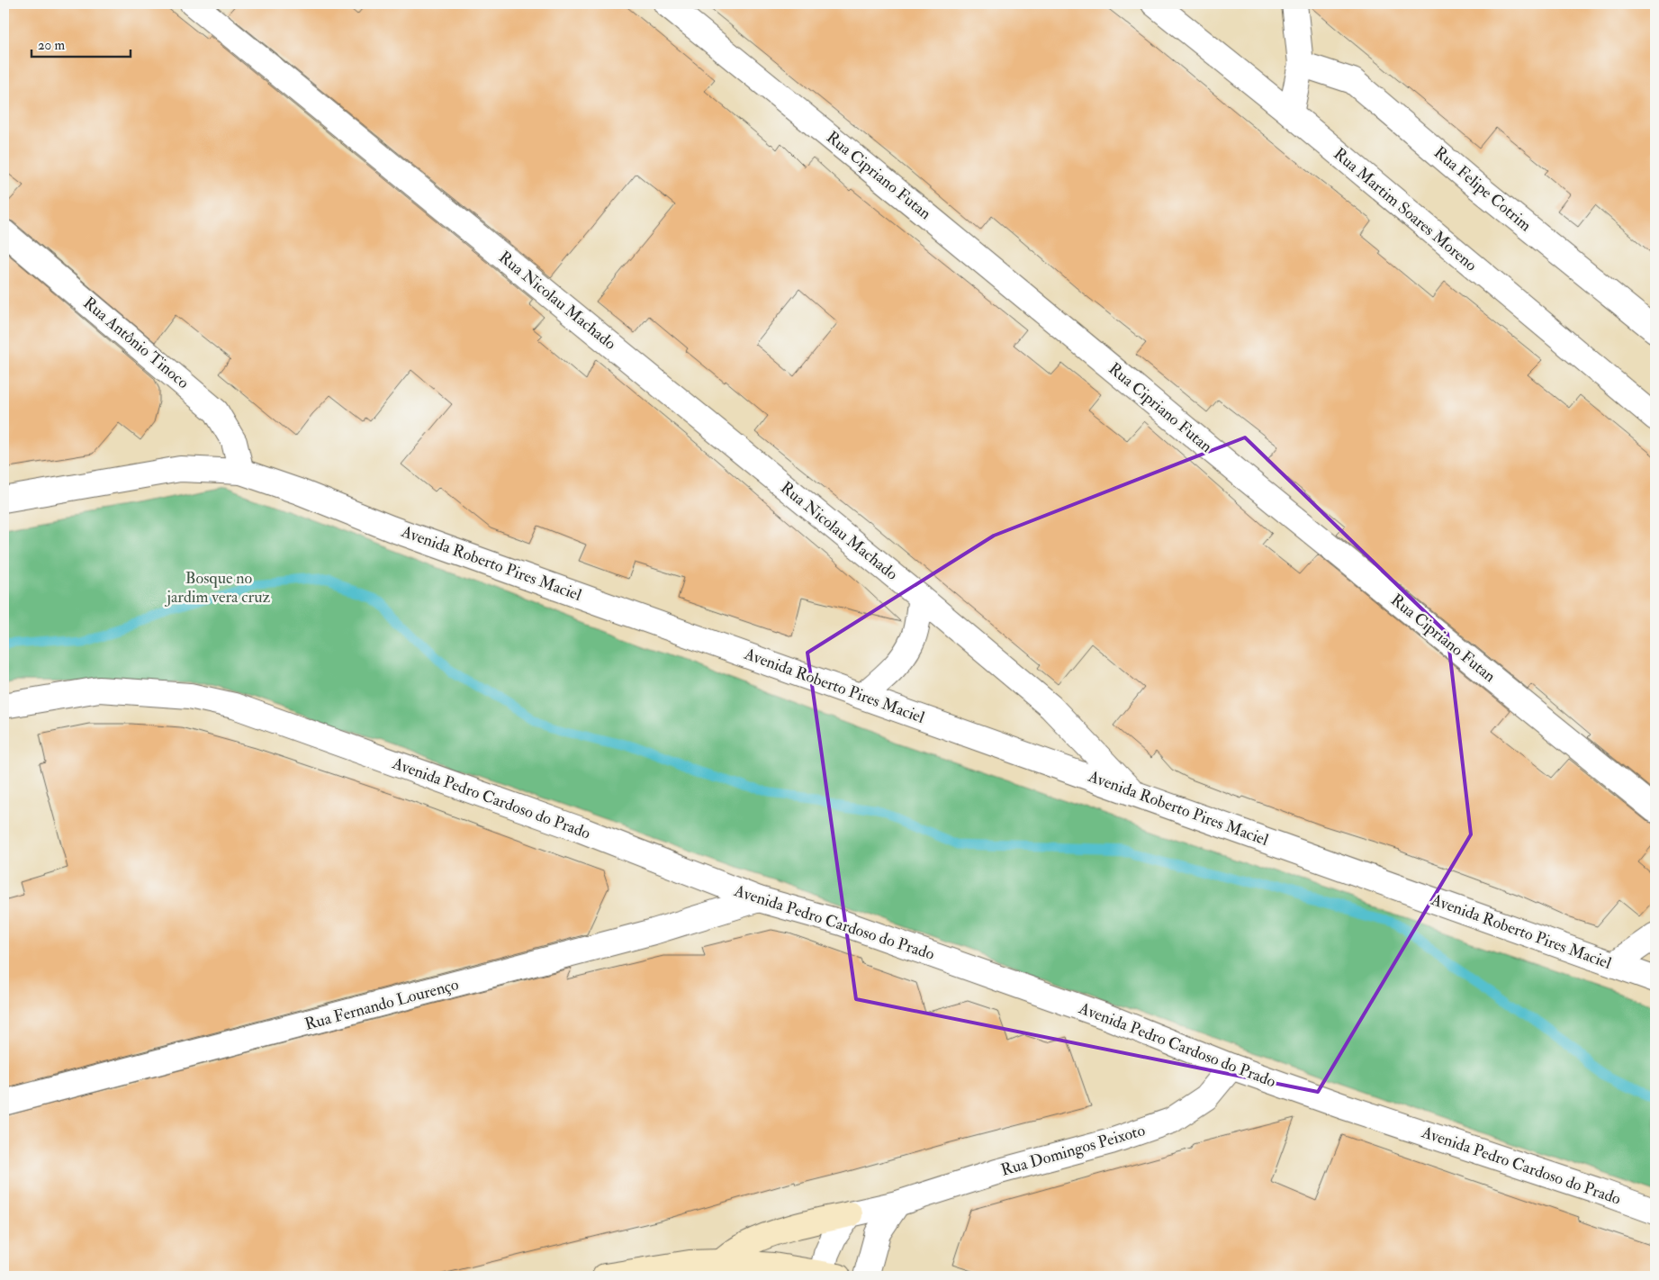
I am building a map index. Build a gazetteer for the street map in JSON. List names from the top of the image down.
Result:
{
  "streets": {
    "street": [
      "Rua Cipriano Futan",
      "Rua Felipe Cotrim",
      "Rua Martim Soares Moreno",
      "Rua Nicolau Machado",
      "Rua Antônio Tinoco",
      "Avenida Roberto Pires Maciel",
      "Avenida Pedro Cardoso do Prado",
      "Rua Fernando Lourenço",
      "Rua Domingos Peixoto"
    ]
  },
  "crossings": [
    ["Rua Nicolau Machado", "Avenida Roberto Pires Maciel"],
    ["Rua Antônio Tinoco", "Avenida Roberto Pires Maciel"],
    ["Avenida Pedro Cardoso do Prado", "Rua Fernando Lourenço"],
    ["Avenida Pedro Cardoso do Prado", "Rua Domingos Peixoto"]
  ],
  "parks": ["Bosque no jardim vera cruz"],
  "scale_bar": "20 m"
}
